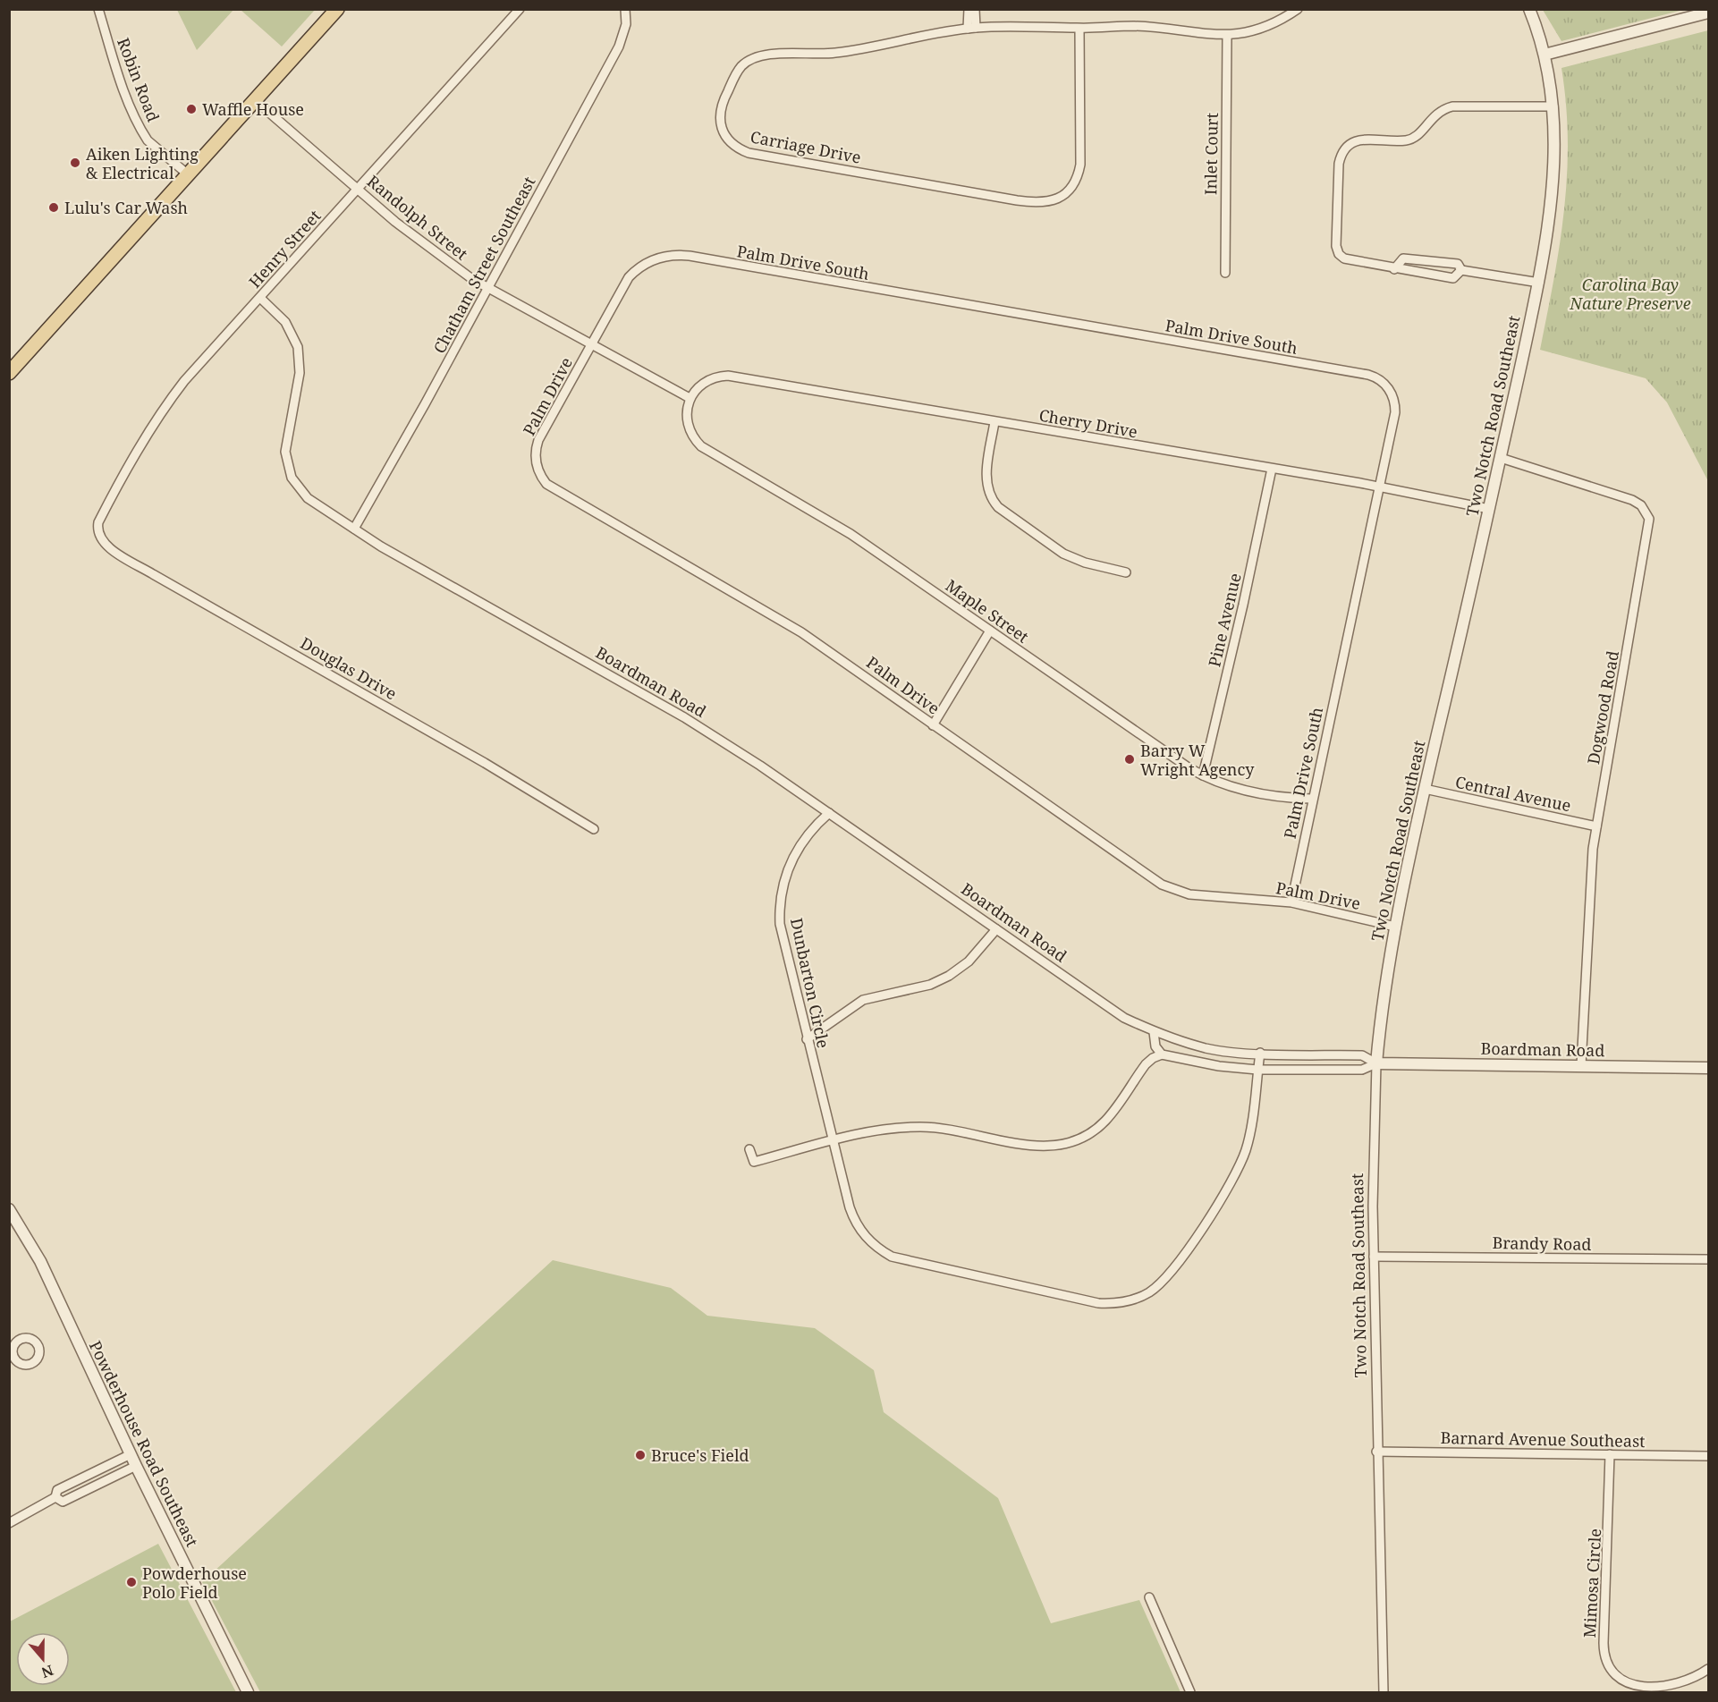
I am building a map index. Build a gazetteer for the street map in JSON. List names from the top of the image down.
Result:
{
  "streets": {
    "street": [
      "Robin Road",
      "Carriage Drive",
      "Inlet Court",
      "Randolph Street",
      "Henry Street",
      "Palm Drive South",
      "Chatham Street Southeast",
      "Palm Drive",
      "Two Notch Road Southeast",
      "Cherry Drive",
      "Maple Street",
      "Pine Avenue",
      "Douglas Drive",
      "Boardman Road",
      "Dogwood Road",
      "Central Avenue",
      "Dunbarton Circle",
      "Brandy Road",
      "Barnard Avenue Southeast",
      "Powderhouse Road Southeast",
      "Mimosa Circle"
    ]
  },
  "crossings": [
    ["Carriage Drive", "Inlet Court"],
    ["Randolph Street", "Henry Street"],
    ["Randolph Street", "Palm Drive South"],
    ["Randolph Street", "Chatham Street Southeast"],
    ["Randolph Street", "Palm Drive"],
    ["Randolph Street", "Cherry Drive"],
    ["Randolph Street", "Maple Street"],
    ["Henry Street", "Douglas Drive"],
    ["Henry Street", "Boardman Road"],
    ["Palm Drive South", "Palm Drive"],
    ["Palm Drive South", "Cherry Drive"],
    ["Palm Drive South", "Maple Street"],
    ["Chatham Street Southeast", "Boardman Road"],
    ["Palm Drive", "Two Notch Road Southeast"],
    ["Two Notch Road Southeast", "Cherry Drive"],
    ["Two Notch Road Southeast", "Boardman Road"],
    ["Two Notch Road Southeast", "Dogwood Road"],
    ["Two Notch Road Southeast", "Central Avenue"],
    ["Two Notch Road Southeast", "Brandy Road"],
    ["Two Notch Road Southeast", "Barnard Avenue Southeast"],
    ["Cherry Drive", "Maple Street"],
    ["Cherry Drive", "Pine Avenue"],
    ["Maple Street", "Pine Avenue"],
    ["Boardman Road", "Dogwood Road"],
    ["Boardman Road", "Dunbarton Circle"],
    ["Dogwood Road", "Central Avenue"],
    ["Barnard Avenue Southeast", "Mimosa Circle"]
  ],
  "parks": ["Carolina Bay Nature Preserve"],
  "places": [
    "Waffle House",
    "Aiken Lighting & Electrical",
    "Lulu's Car Wash",
    "Barry W Wright Agency",
    "Bruce's Field",
    "Powderhouse Polo Field"
  ],
  "north": "bottom"
}
